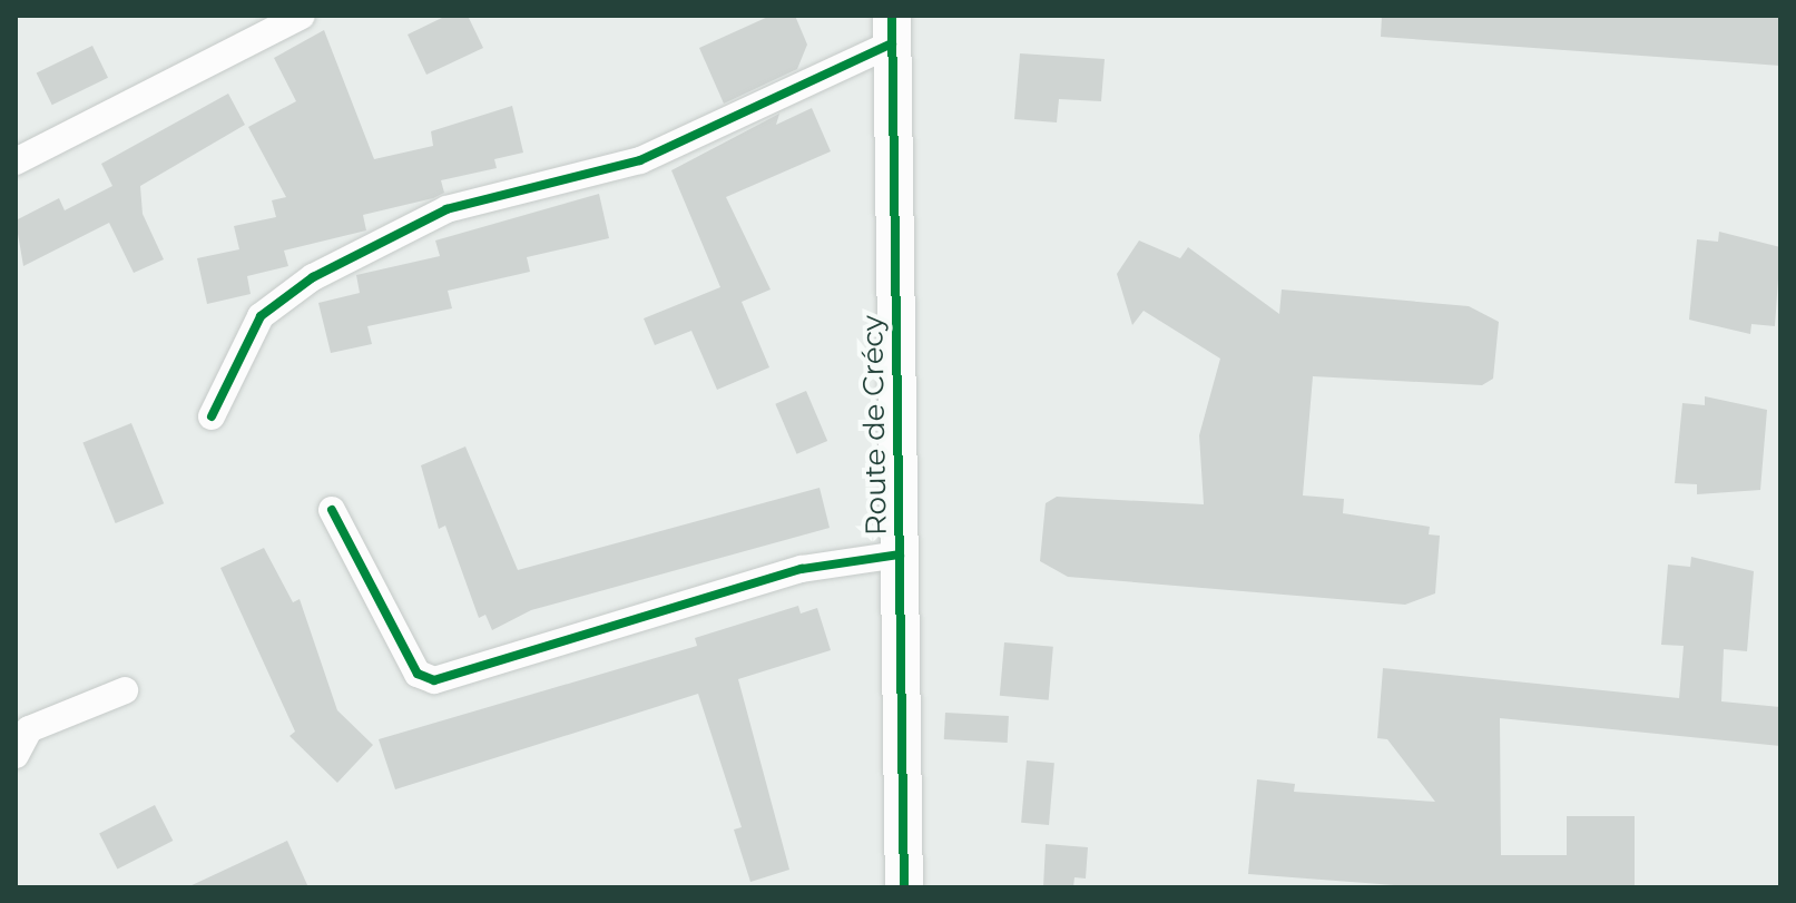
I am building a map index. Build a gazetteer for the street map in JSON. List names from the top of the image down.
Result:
{
  "streets": {
    "main road": ["Route de Crécy"]
  }
}
